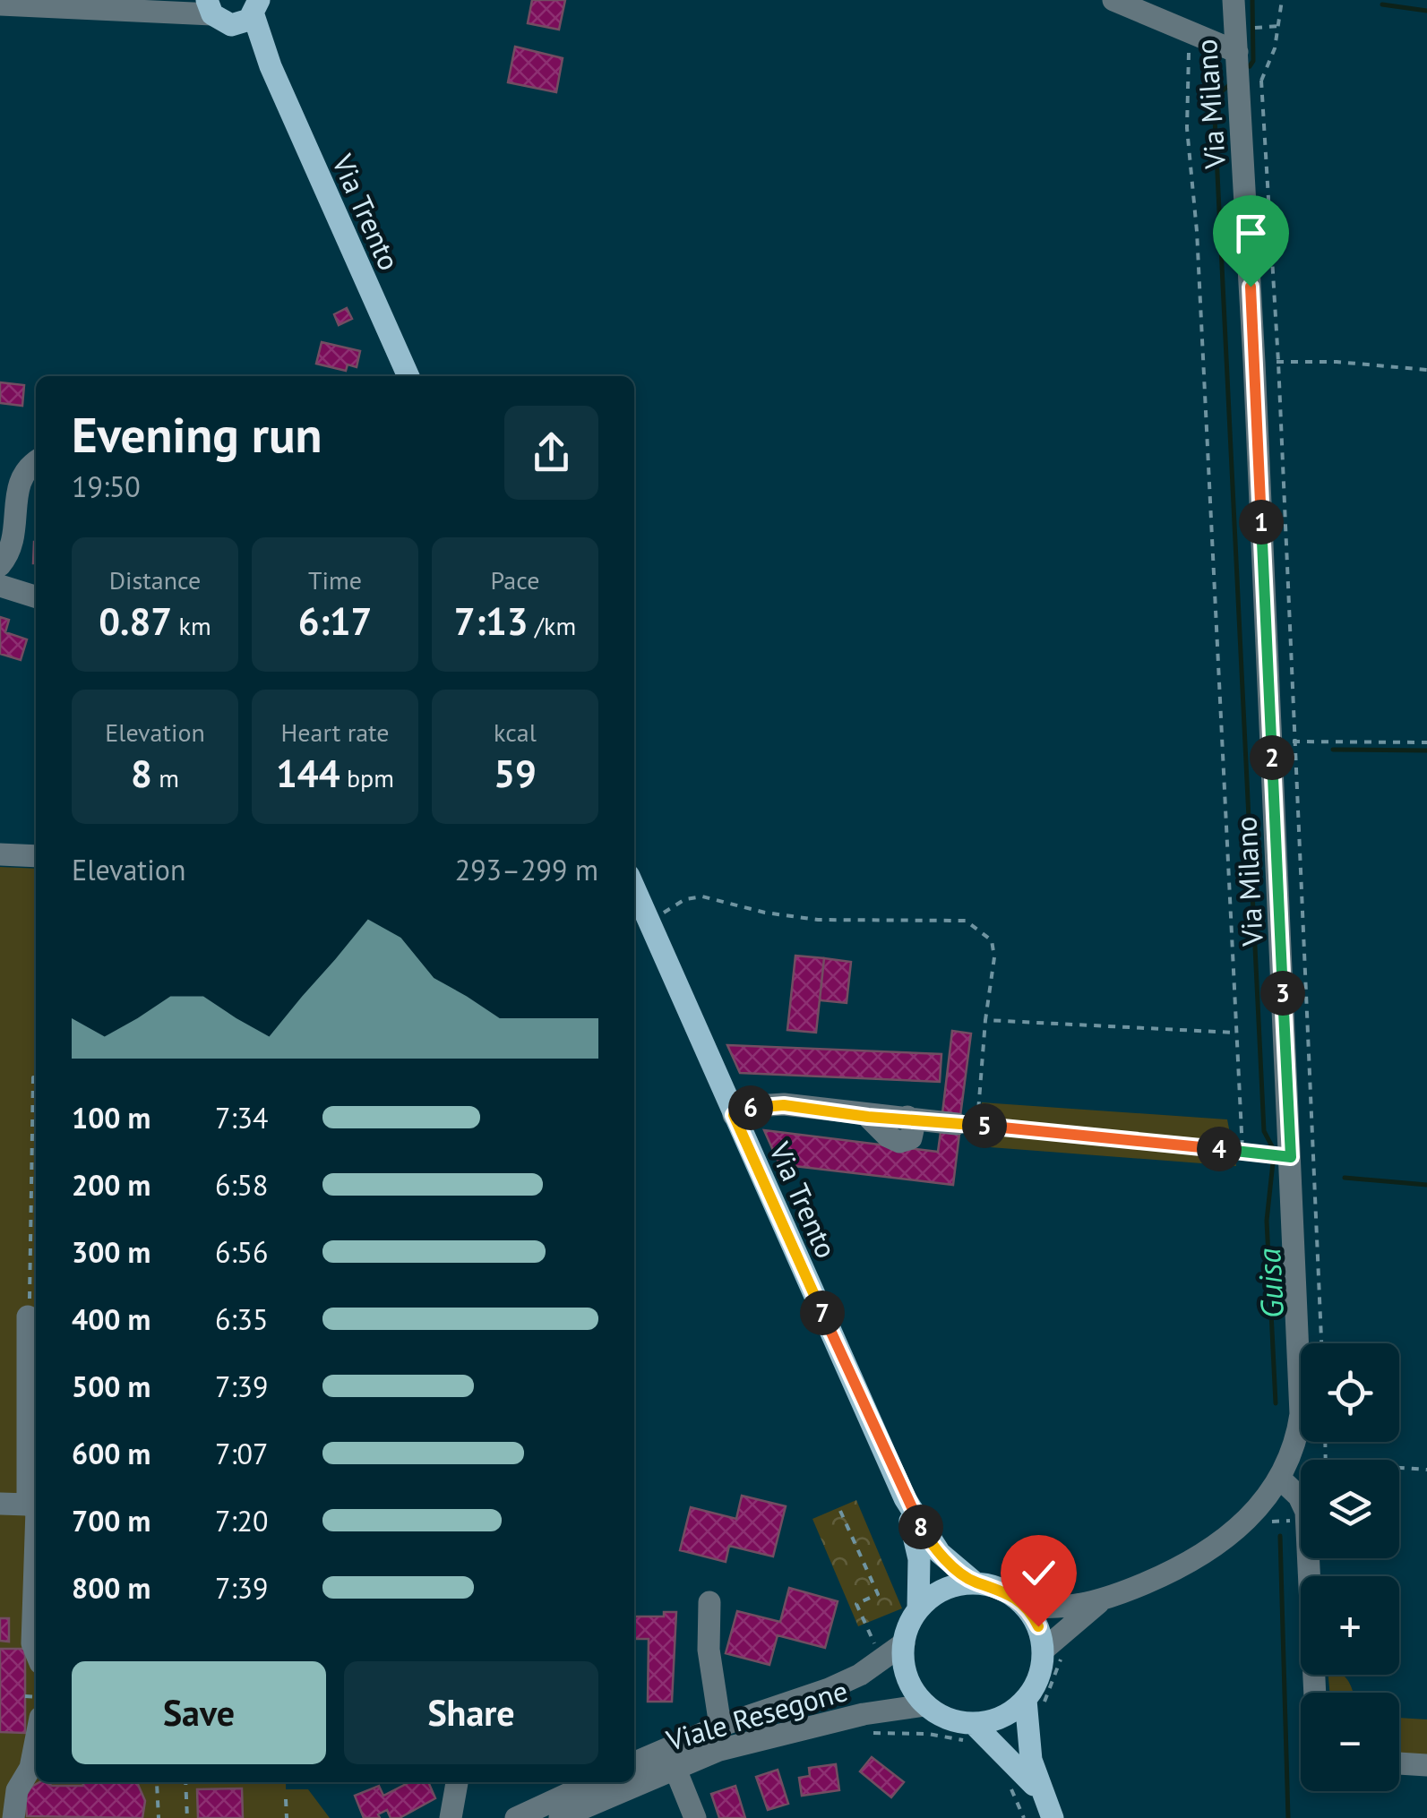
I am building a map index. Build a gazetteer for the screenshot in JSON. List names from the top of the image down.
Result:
{
  "streets": {
    "main road": ["Via Trento"],
    "street": ["Via Milano", "Viale Resegone"]
  },
  "water": ["Guisa"],
  "page": {
    "heading": ["Evening run", "19:50"],
    "pins": [
      "1",
      "2",
      "3",
      "6",
      "5",
      "4",
      "7",
      "8"
    ],
    "stats": [
      ["Distance", "0.87 km"],
      ["Time", "6:17"],
      ["Pace", "7:13 /km"],
      ["Elevation", "8 m"],
      ["Heart rate", "144 bpm"],
      ["kcal", "59"]
    ],
    "chart": ["Elevation", "293–299 m"],
    "list": [
      {
        "name": "100 m",
        "note": "7:34"
      },
      {
        "name": "200 m",
        "note": "6:58"
      },
      {
        "name": "300 m",
        "note": "6:56"
      },
      {
        "name": "400 m",
        "note": "6:35"
      },
      {
        "name": "500 m",
        "note": "7:39"
      },
      {
        "name": "600 m",
        "note": "7:07"
      },
      {
        "name": "700 m",
        "note": "7:20"
      },
      {
        "name": "800 m",
        "note": "7:39"
      }
    ],
    "map_buttons": ["+", "−"],
    "buttons": ["Save", "Share"]
  }
}
